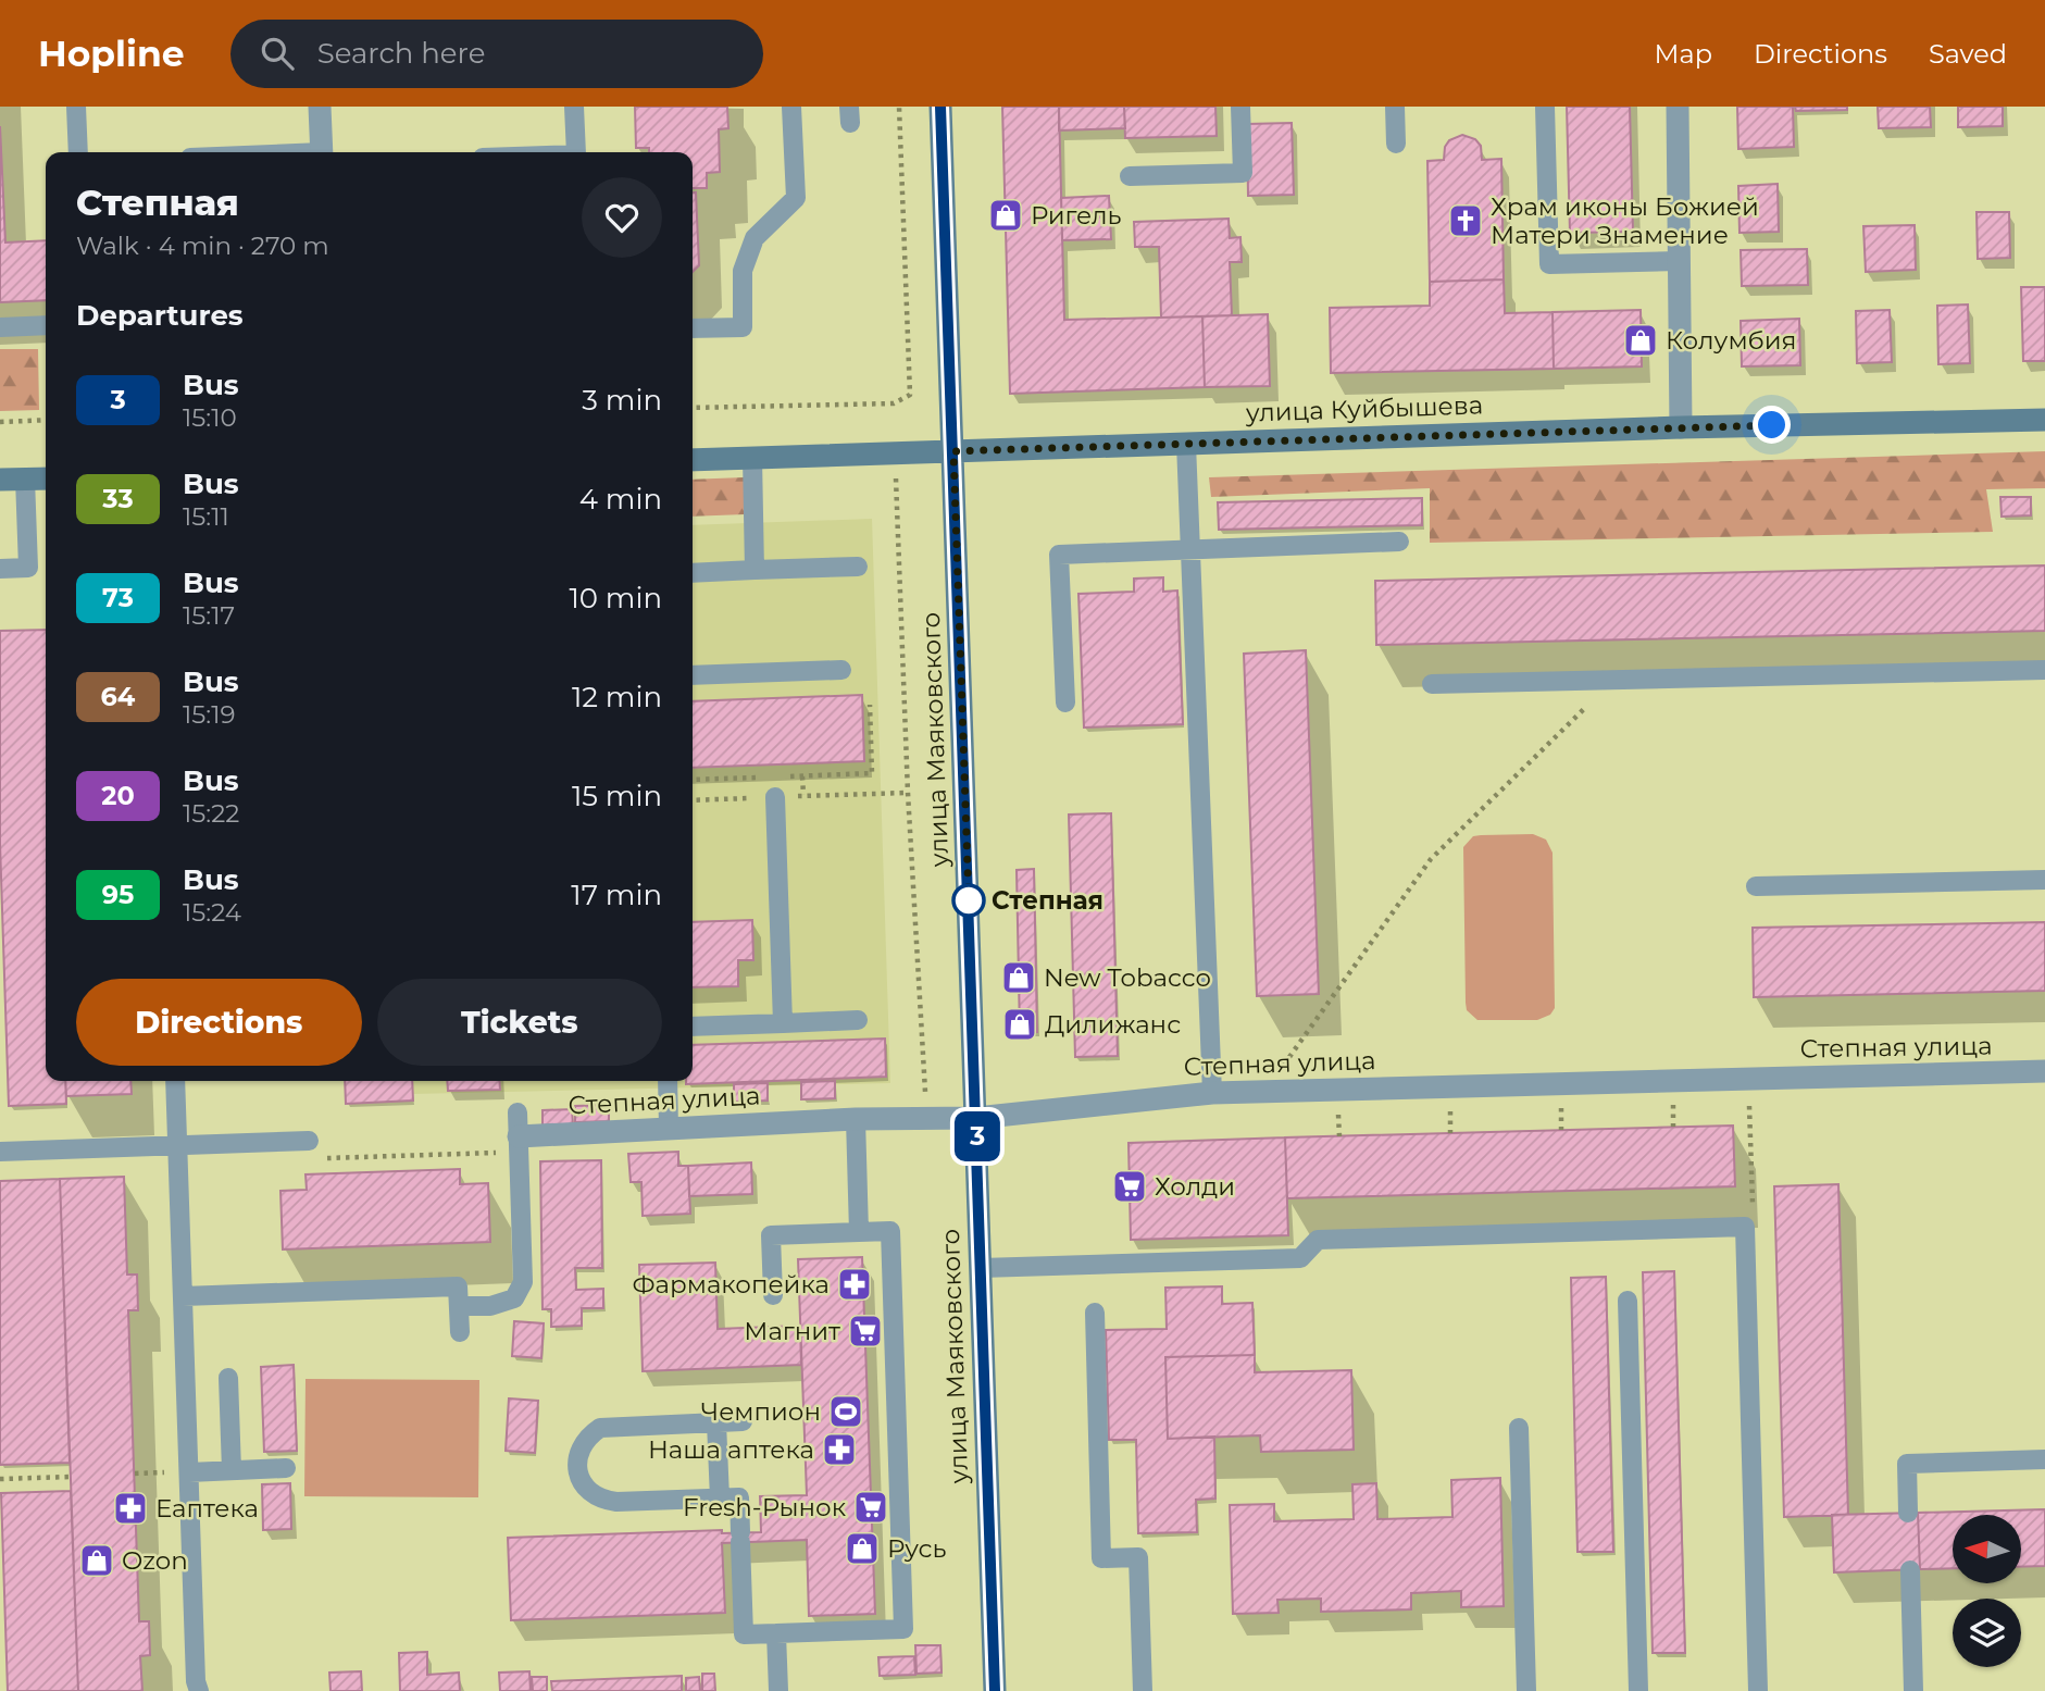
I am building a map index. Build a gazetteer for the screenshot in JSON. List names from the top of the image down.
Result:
{
  "streets": {
    "main road": ["улица Куйбышева", "улица Маяковского"],
    "street": ["Степная улица"]
  },
  "crossings": [
    ["улица Куйбышева", "улица Маяковского"],
    ["улица Маяковского", "Степная улица"]
  ],
  "places": {
    "shop": [
      "Ригель",
      "Колумбия",
      "New Tobacco",
      "Дилижанс",
      "Русь",
      "Ozon"
    ],
    "church": ["Храм иконы Божией Матери Знамение"],
    "other": ["Степная"],
    "supermarket": ["Холди", "Магнит", "Fresh-Рынок"],
    "pharmacy": ["Фармакопейка", "Наша аптека", "Еаптека"],
    "sports": ["Чемпион"]
  },
  "lines": ["bus line 3"],
  "north": "left",
  "page": {
    "header": "Hopline",
    "search": "Search here",
    "nav": ["Map", "Directions", "Saved"],
    "on_map": "3",
    "heading": [
      ["Степная", "Walk · 4 min · 270 m"],
      "Departures"
    ],
    "list": [
      {
        "mark": "3",
        "name": "Bus",
        "note": "15:10",
        "value": "3 min"
      },
      {
        "mark": "33",
        "name": "Bus",
        "note": "15:11",
        "value": "4 min"
      },
      {
        "mark": "73",
        "name": "Bus",
        "note": "15:17",
        "value": "10 min"
      },
      {
        "mark": "64",
        "name": "Bus",
        "note": "15:19",
        "value": "12 min"
      },
      {
        "mark": "20",
        "name": "Bus",
        "note": "15:22",
        "value": "15 min"
      },
      {
        "mark": "95",
        "name": "Bus",
        "note": "15:24",
        "value": "17 min"
      }
    ],
    "buttons": ["Directions", "Tickets"]
  }
}
